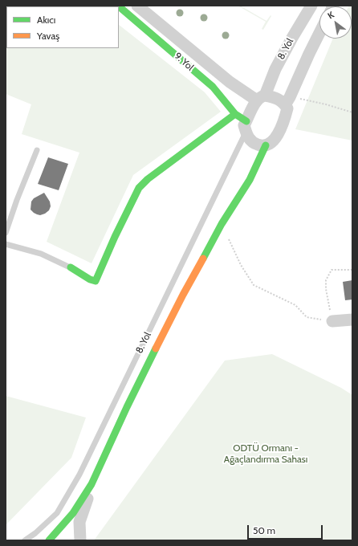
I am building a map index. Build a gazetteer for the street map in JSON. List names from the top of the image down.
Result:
{
  "streets": {
    "street": ["8. Yol", "9. Yol"]
  },
  "crossings": [
    ["8. Yol", "9. Yol"]
  ],
  "parks": ["ODTÜ Ormanı - Ağaçlandırma Sahası"],
  "legend": ["Akıcı", "Yavaş"],
  "scale_bar": "50 m",
  "north": "top left"
}
